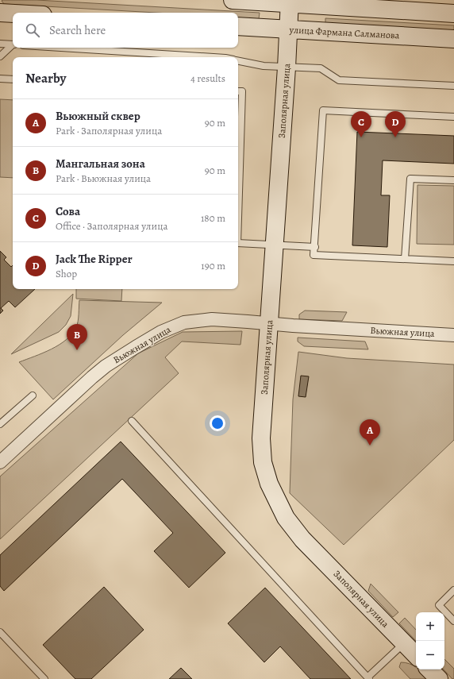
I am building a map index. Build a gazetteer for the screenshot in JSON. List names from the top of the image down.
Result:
{
  "streets": {
    "street": ["улица Фармана Салманова", "Заполярная улица", "Вьюжная улица"]
  },
  "crossings": [
    ["улица Фармана Салманова", "Заполярная улица"],
    ["Заполярная улица", "Вьюжная улица"]
  ],
  "page": {
    "search": "Search here",
    "heading": ["Nearby", "4 results"],
    "list": [
      {
        "mark": "A",
        "name": "Вьюжный сквер",
        "note": "Park · Заполярная улица",
        "value": "90 m"
      },
      {
        "mark": "B",
        "name": "Мангальная зона",
        "note": "Park · Вьюжная улица",
        "value": "90 m"
      },
      {
        "mark": "C",
        "name": "Сова",
        "note": "Office · Заполярная улица",
        "value": "180 m"
      },
      {
        "mark": "D",
        "name": "Jack The Ripper",
        "note": "Shop",
        "value": "190 m"
      }
    ],
    "pins": [
      "C",
      "D",
      "B",
      "A"
    ],
    "map_buttons": ["+", "−"]
  }
}
